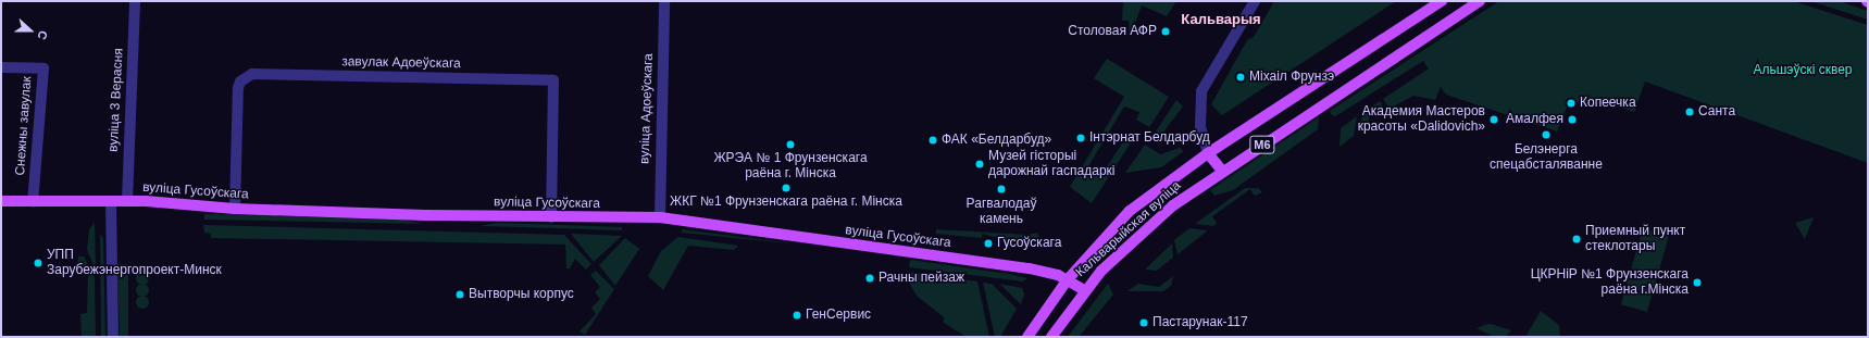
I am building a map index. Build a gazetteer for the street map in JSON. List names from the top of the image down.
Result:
{
  "streets": {
    "main road": ["М6", "вуліца Гусоўскага", "Кальварыйская вуліца"],
    "street": [
      "завулак Адоеўскага",
      "вуліца 3 Верасня",
      "вуліца Адоеўскага",
      "Снежны завулак"
    ]
  },
  "crossings": [
    ["завулак Адоеўскага", "вуліца Гусоўскага"],
    ["вуліца 3 Верасня", "вуліца Гусоўскага"],
    ["вуліца Адоеўскага", "вуліца Гусоўскага"],
    ["Снежны завулак", "вуліца Гусоўскага"],
    ["вуліца Гусоўскага", "Кальварыйская вуліца"]
  ],
  "districts": ["Кальварыя"],
  "parks": ["Альшэўскі сквер"],
  "places": [
    "Столовая АФР",
    "Міхаіл Фрунзэ",
    "Копеечка",
    "Санта",
    "Академия Мастеров красоты «Dalidovich»",
    "Амалфея",
    "Белэнерга спецабсталяванне",
    "Інтэрнат Белдарбуд",
    "ФАК «Белдарбуд»",
    "ЖРЭА № 1 Фрунзенскага раёна г. Мінска",
    "Музей гісторыі дарожнай гаспадаркі",
    "ЖКГ №1 Фрунзенскага раёна г. Мінска",
    "Рагвалодаў камень",
    "Приемный пункт стеклотары",
    "Гусоўскага",
    "УПП Зарубежэнергопроект-Минск",
    "Рачны пейзаж",
    "ЦКРНіР №1 Фрунзенскага раёна г.Мінска",
    "Вытворчы корпус",
    "ГенСервис",
    "Пастарунак-117"
  ],
  "north": "right"
}
